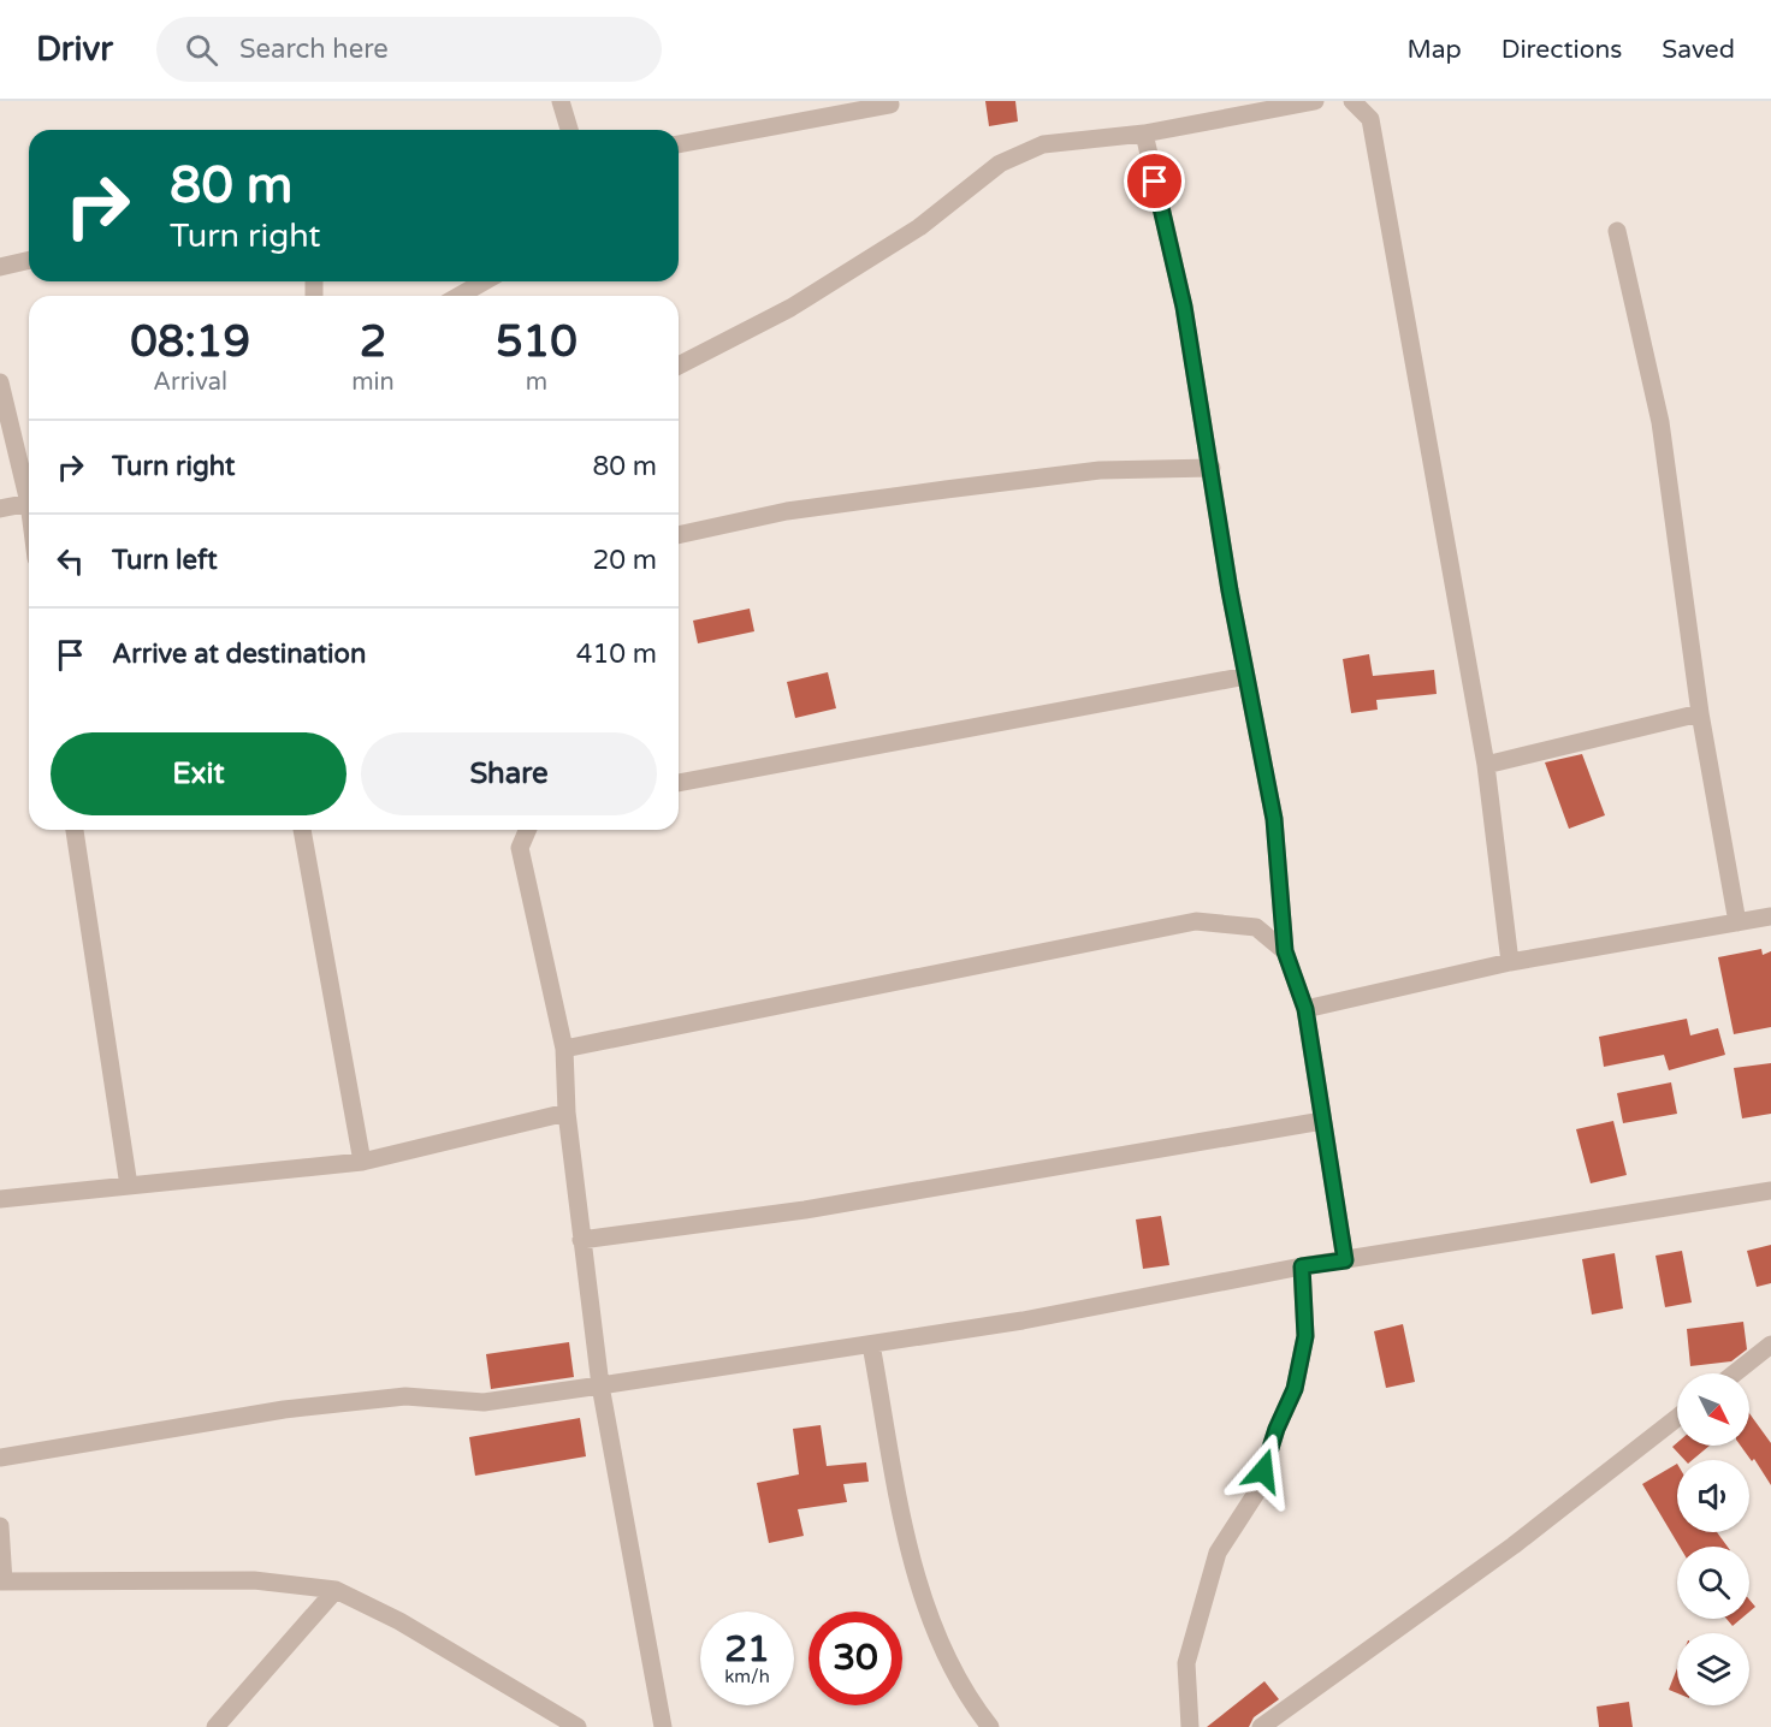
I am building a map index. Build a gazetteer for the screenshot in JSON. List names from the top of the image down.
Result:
{
  "north": "bottom right",
  "page": {
    "header": "Drivr",
    "search": "Search here",
    "nav": ["Map", "Directions", "Saved"],
    "turn": ["80 m", "Turn right"],
    "eta": [
      "08:19",
      "Arrival",
      "2",
      "min",
      "510",
      "m"
    ],
    "list": [
      {
        "name": "Turn right",
        "value": "80 m"
      },
      {
        "name": "Turn left",
        "value": "20 m"
      },
      {
        "name": "Arrive at destination",
        "value": "410 m"
      }
    ],
    "buttons": ["Exit", "Share"],
    "speed": "21 km/h",
    "limit": "30"
  }
}
